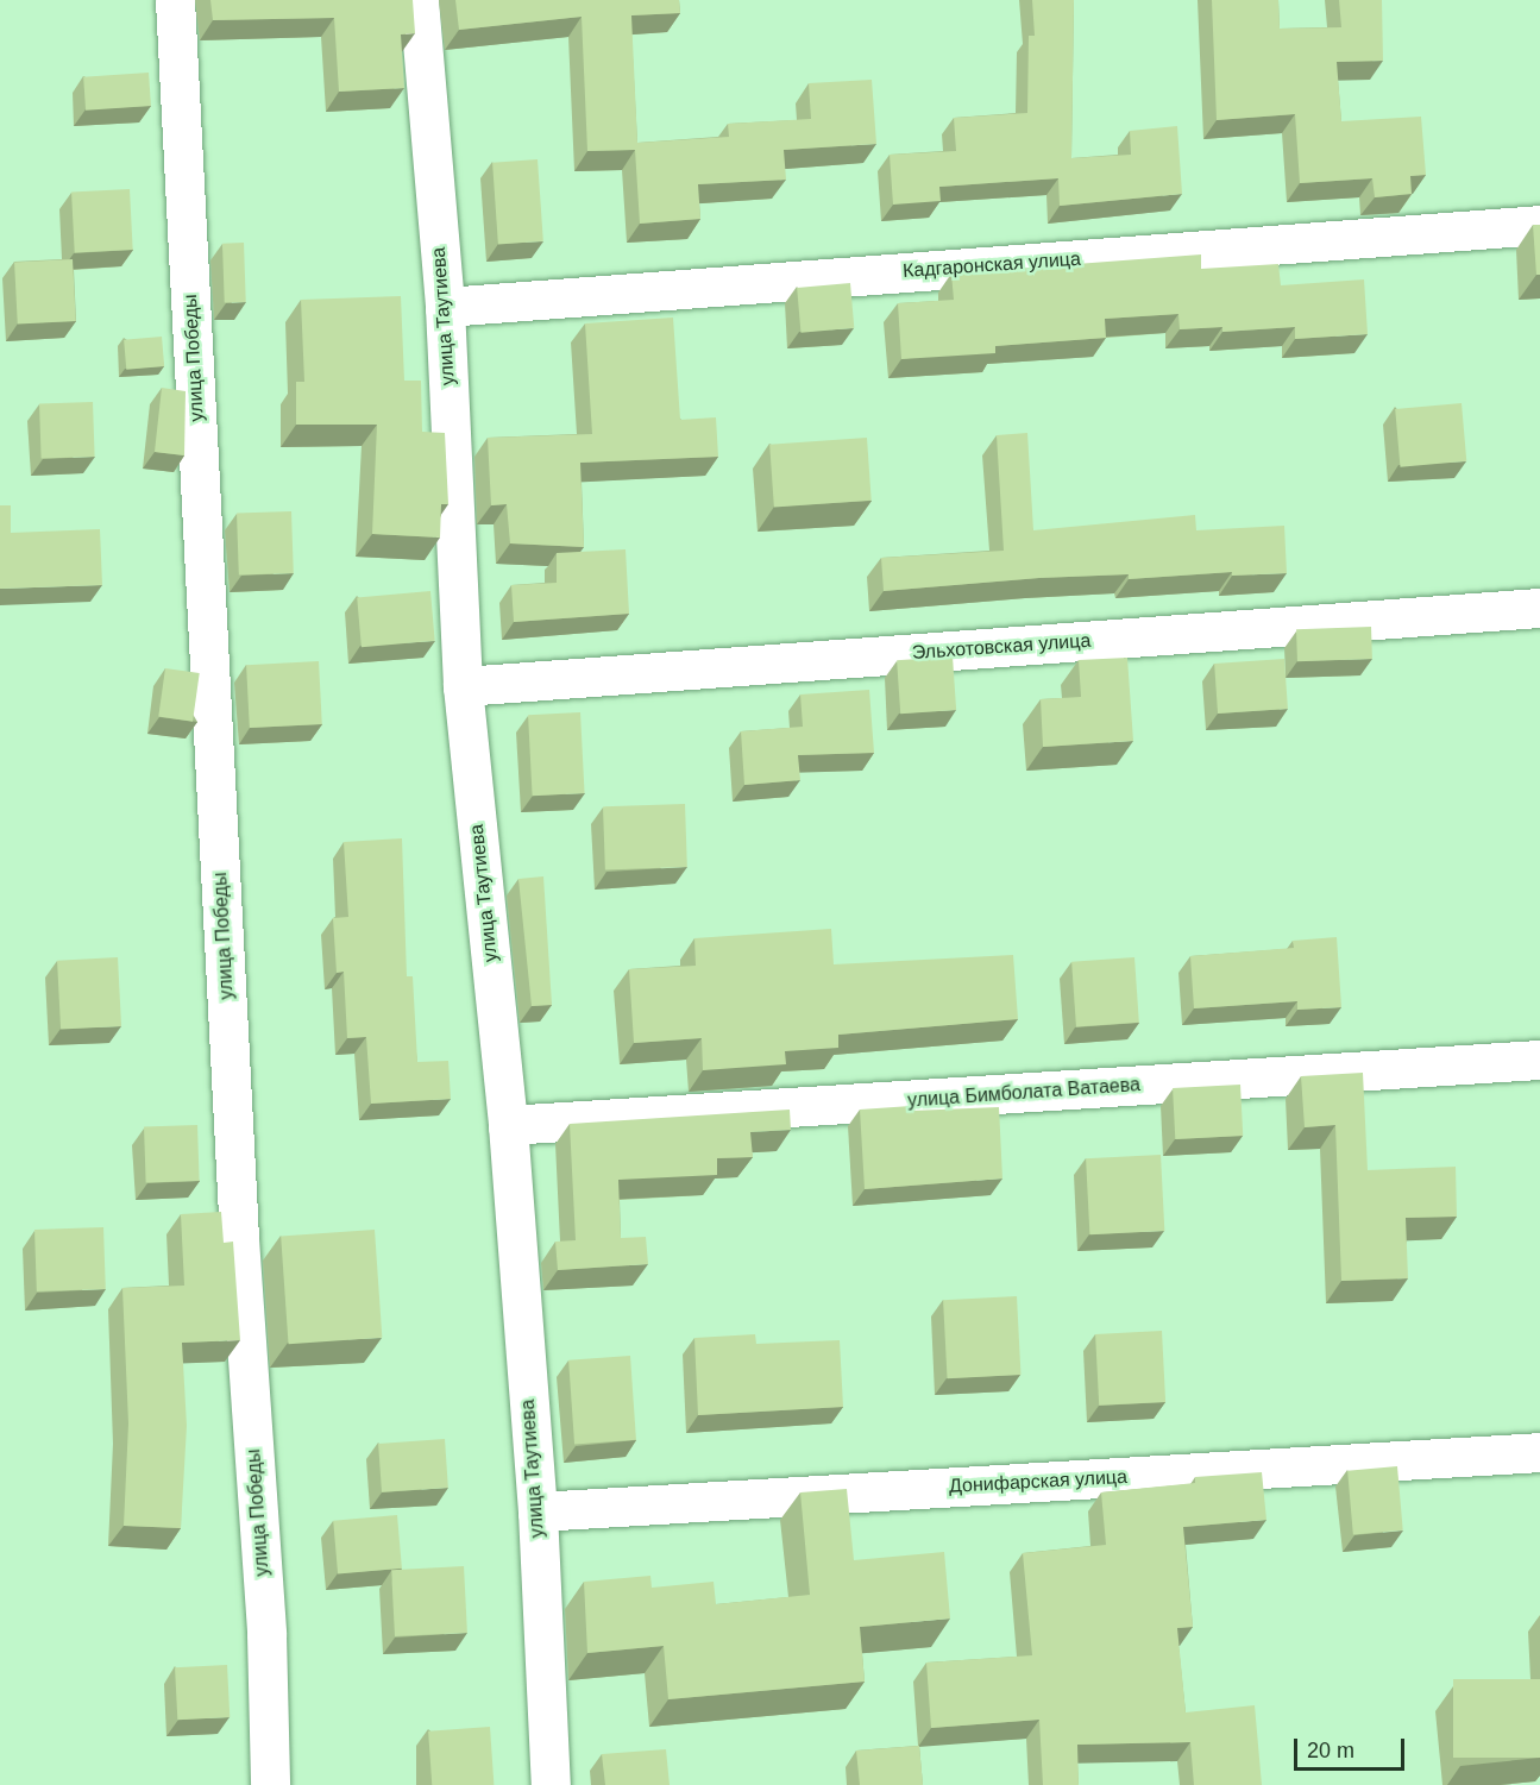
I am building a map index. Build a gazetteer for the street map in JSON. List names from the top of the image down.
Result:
{
  "streets": {
    "street": [
      "Кадгаронская улица",
      "улица Таутиева",
      "улица Победы",
      "Эльхотовская улица",
      "улица Бимболата Ватаева",
      "Донифарская улица"
    ]
  },
  "crossings": [
    ["Кадгаронская улица", "улица Таутиева"],
    ["улица Таутиева", "Эльхотовская улица"],
    ["улица Таутиева", "улица Бимболата Ватаева"],
    ["улица Таутиева", "Донифарская улица"]
  ],
  "scale_bar": "20 m"
}
